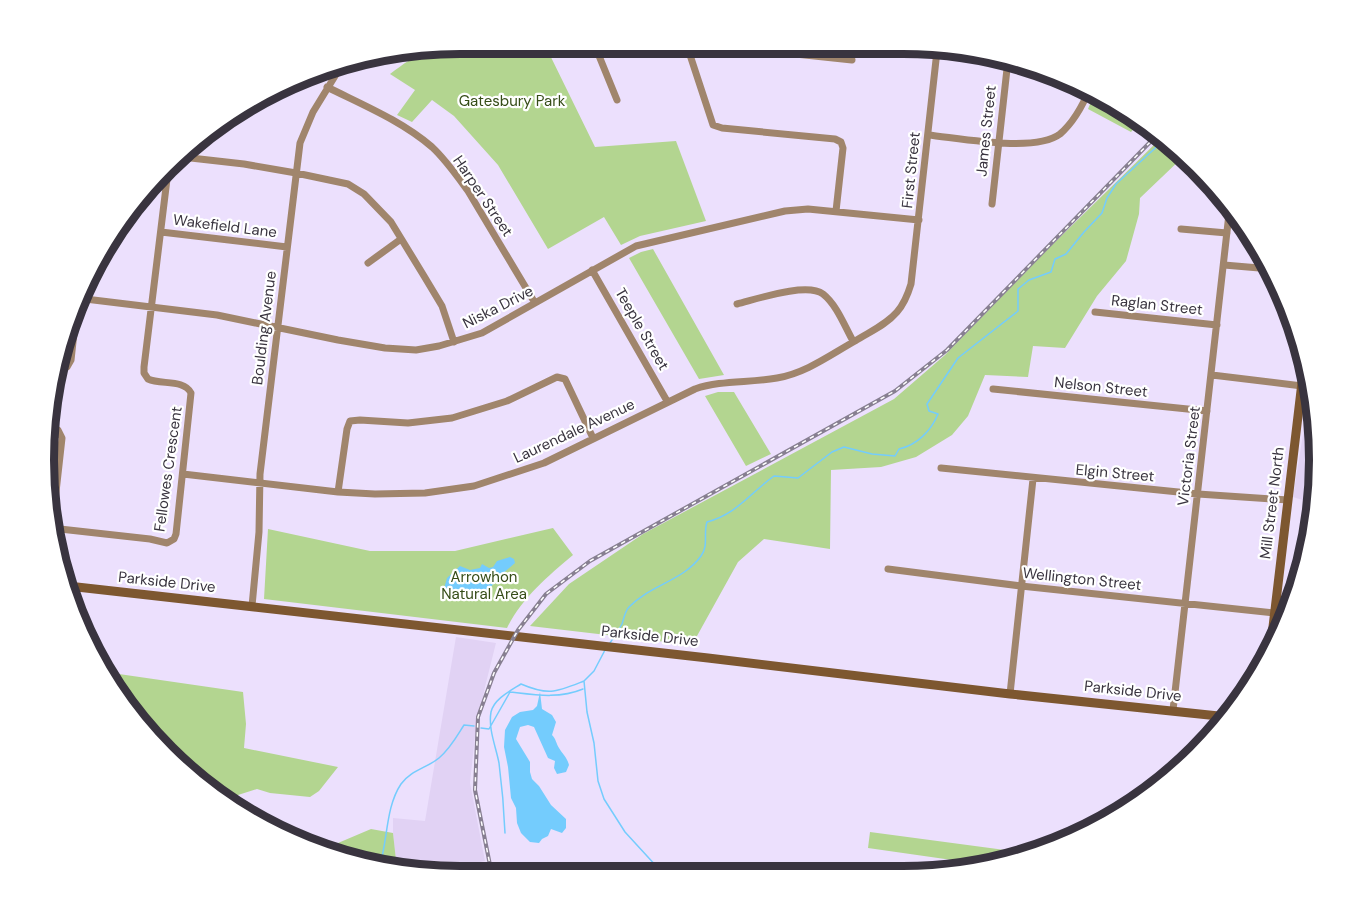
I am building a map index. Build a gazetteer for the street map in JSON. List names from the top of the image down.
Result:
{
  "streets": {
    "main road": ["Mill Street North", "Parkside Drive"],
    "street": [
      "James Street",
      "First Street",
      "Harper Street",
      "Wakefield Lane",
      "Raglan Street",
      "Niska Drive",
      "Boulding Avenue",
      "Teeple Street",
      "Nelson Street",
      "Laurendale Avenue",
      "Victoria Street",
      "Fellowes Crescent",
      "Elgin Street",
      "Wellington Street"
    ]
  },
  "crossings": [
    ["First Street", "Niska Drive"],
    ["First Street", "Laurendale Avenue"],
    ["Harper Street", "Niska Drive"],
    ["Harper Street", "Boulding Avenue"],
    ["Wakefield Lane", "Boulding Avenue"],
    ["Wakefield Lane", "Fellowes Crescent"],
    ["Raglan Street", "Victoria Street"],
    ["Niska Drive", "Boulding Avenue"],
    ["Niska Drive", "Teeple Street"],
    ["Niska Drive", "Fellowes Crescent"],
    ["Boulding Avenue", "Laurendale Avenue"],
    ["Boulding Avenue", "Parkside Drive"],
    ["Teeple Street", "Laurendale Avenue"],
    ["Nelson Street", "Victoria Street"],
    ["Laurendale Avenue", "Fellowes Crescent"],
    ["Victoria Street", "Elgin Street"],
    ["Victoria Street", "Wellington Street"],
    ["Victoria Street", "Parkside Drive"],
    ["Elgin Street", "Mill Street North"],
    ["Mill Street North", "Wellington Street"]
  ],
  "parks": ["Gatesbury Park", "Arrowhon Natural Area"]
}
